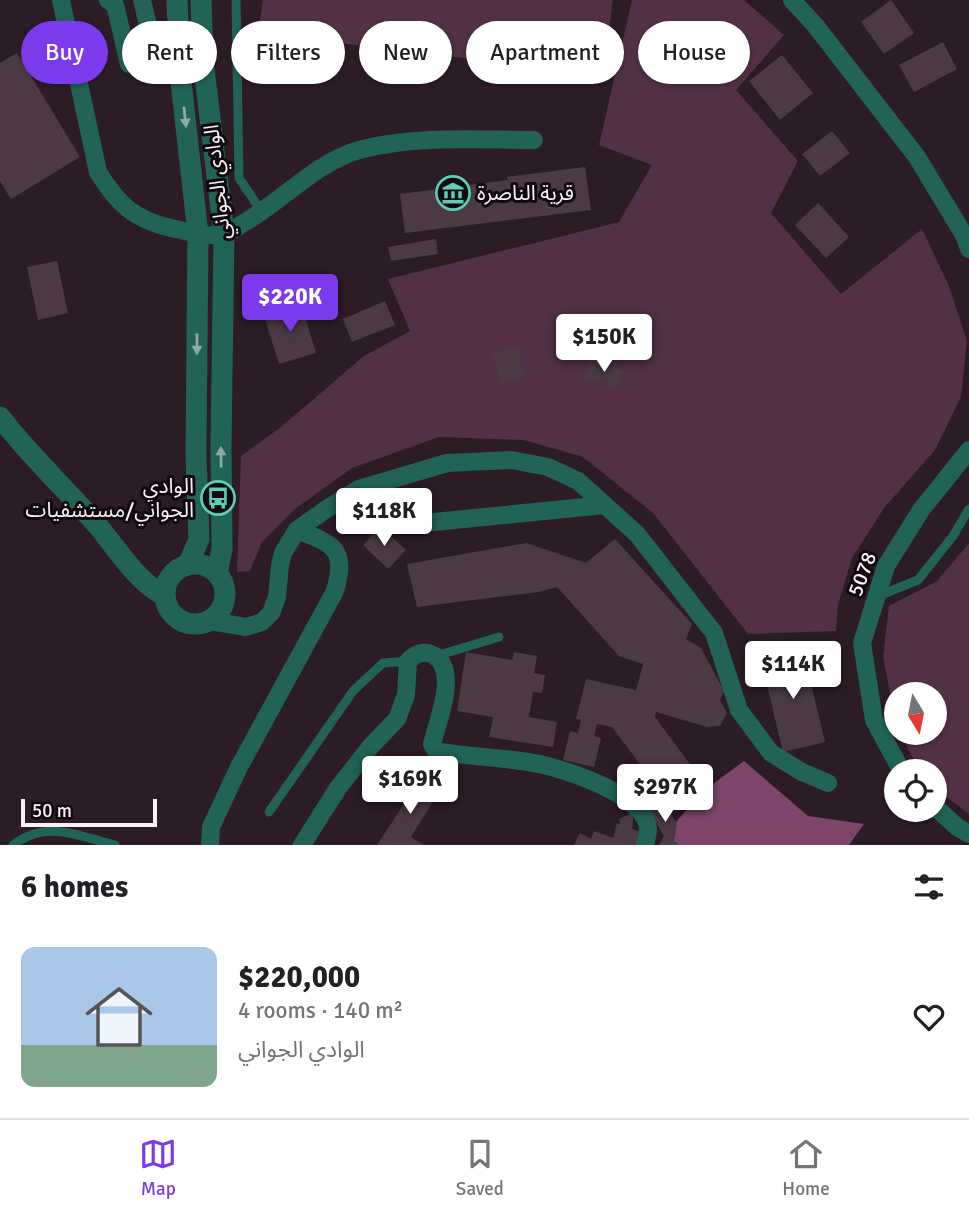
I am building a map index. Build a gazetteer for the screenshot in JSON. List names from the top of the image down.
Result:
{
  "streets": {
    "street": ["الوادي الجواني", "5078"]
  },
  "places": {
    "museum": ["قرية الناصرة"],
    "bus stop": ["الوادي الجواني/مستشفيات"]
  },
  "scale_bar": "50 m",
  "north": "bottom",
  "page": {
    "chip": [
      "Buy",
      "Rent",
      "Filters",
      "New",
      "Apartment",
      "House"
    ],
    "price": [
      "$220K",
      "$150K",
      "$118K",
      "$114K",
      "$169K",
      "$297K"
    ],
    "scale": "50 m",
    "heading": "6 homes",
    "list": [
      {
        "name": "$220,000",
        "note": "4 rooms · 140 m² · الوادي الجواني"
      }
    ],
    "tabs": ["Map", "Saved", "Home"]
  }
}
